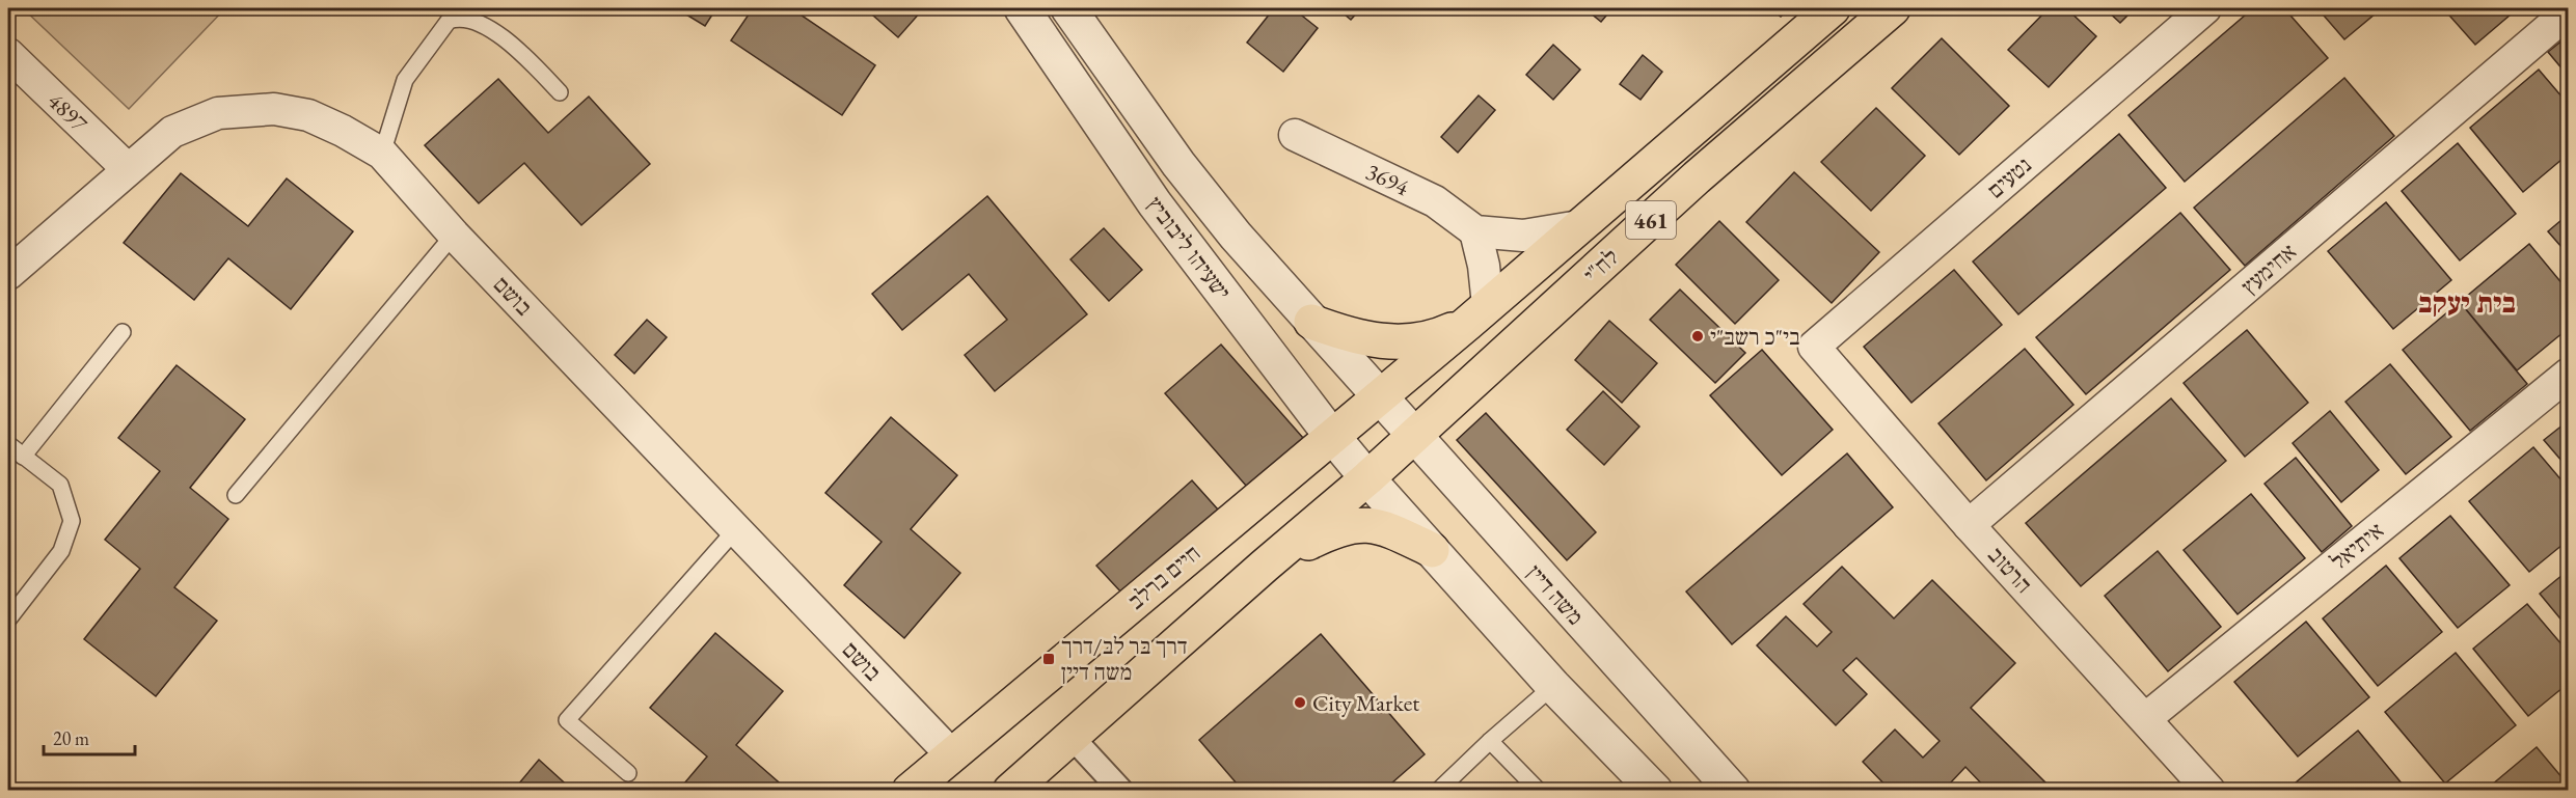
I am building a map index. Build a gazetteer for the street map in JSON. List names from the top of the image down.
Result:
{
  "streets": {
    "main road": ["461", "לח\"י", "חיים ברלב"],
    "street": [
      "4897",
      "נטעים",
      "3694",
      "ישעיהו ליבוביץ",
      "אחימעץ",
      "בושם",
      "איתיאל",
      "הרטוב",
      "משה דיין"
    ]
  },
  "crossings": [
    ["4897", "בושם"],
    ["נטעים", "הרטוב"],
    ["3694", "לח\"י"],
    ["461", "ישעיהו ליבוביץ"],
    ["461", "לח\"י"],
    ["ישעיהו ליבוביץ", "לח\"י"],
    ["ישעיהו ליבוביץ", "חיים ברלב"],
    ["ישעיהו ליבוביץ", "משה דיין"],
    ["לח\"י", "חיים ברלב"],
    ["לח\"י", "משה דיין"],
    ["אחימעץ", "הרטוב"],
    ["בושם", "חיים ברלב"],
    ["איתיאל", "הרטוב"]
  ],
  "districts": ["בית יעקב"],
  "places": {
    "other": ["בי\"כ רשב\"י", "City Market"],
    "transit": ["דרך בר לב/דרך משה דיין"]
  },
  "scale_bar": "20 m"
}
